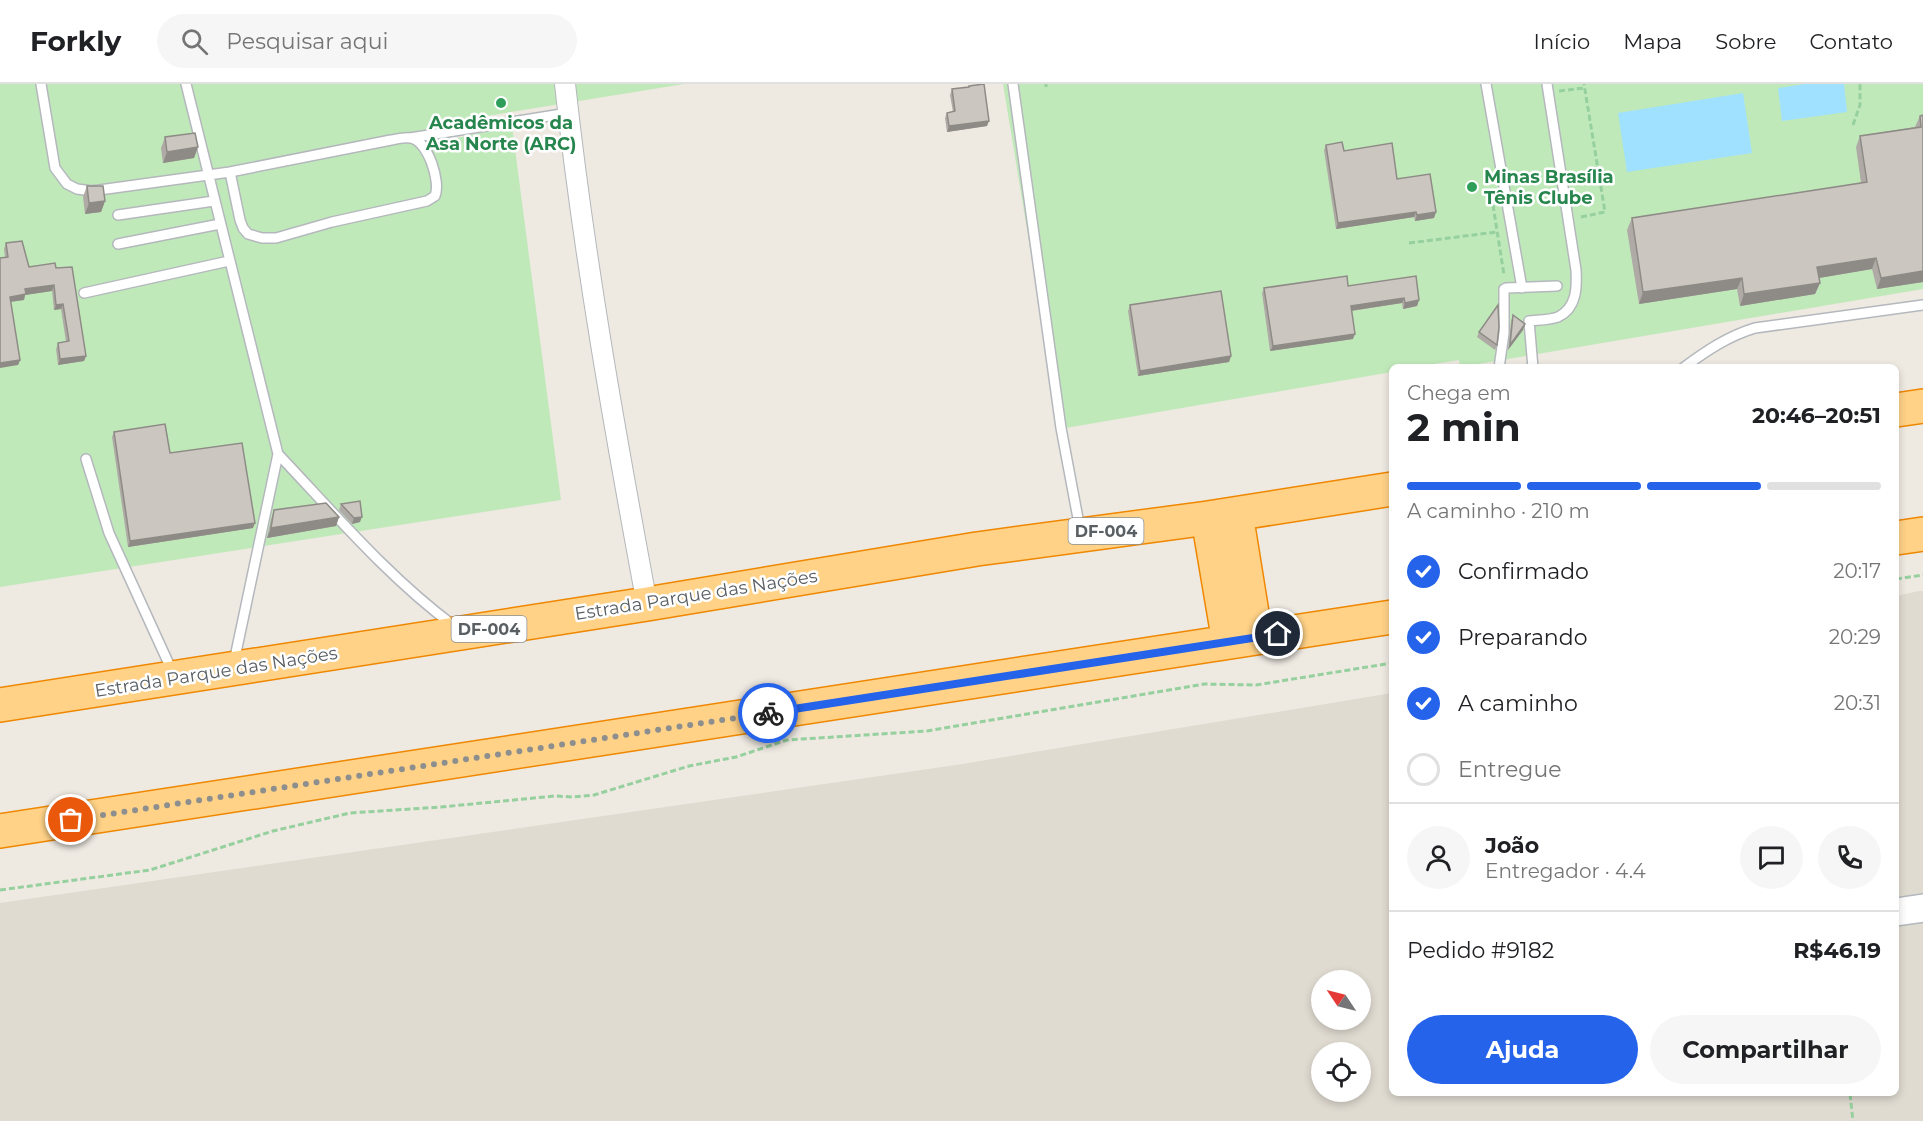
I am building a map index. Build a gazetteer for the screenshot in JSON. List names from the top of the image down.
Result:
{
  "streets": {
    "highway": ["DF-004", "Estrada Parque das Nações"]
  },
  "places": ["Acadêmicos da Asa Norte (ARC)", "Minas Brasília Tênis Clube"],
  "north": "top left",
  "page": {
    "header": "Forkly",
    "search": "Pesquisar aqui",
    "nav": [
      "Início",
      "Mapa",
      "Sobre",
      "Contato"
    ],
    "heading": ["2 min", "Chega em", "20:46–20:51"],
    "panel": [
      "João",
      "Entregador · 4.4",
      "Pedido #9182",
      "R$46.19"
    ],
    "bar": "A caminho · 210 m",
    "list": [
      ["Confirmado", "20:17"],
      ["Preparando", "20:29"],
      ["A caminho", "20:31"],
      "Entregue"
    ],
    "buttons": ["Ajuda", "Compartilhar"]
  }
}
